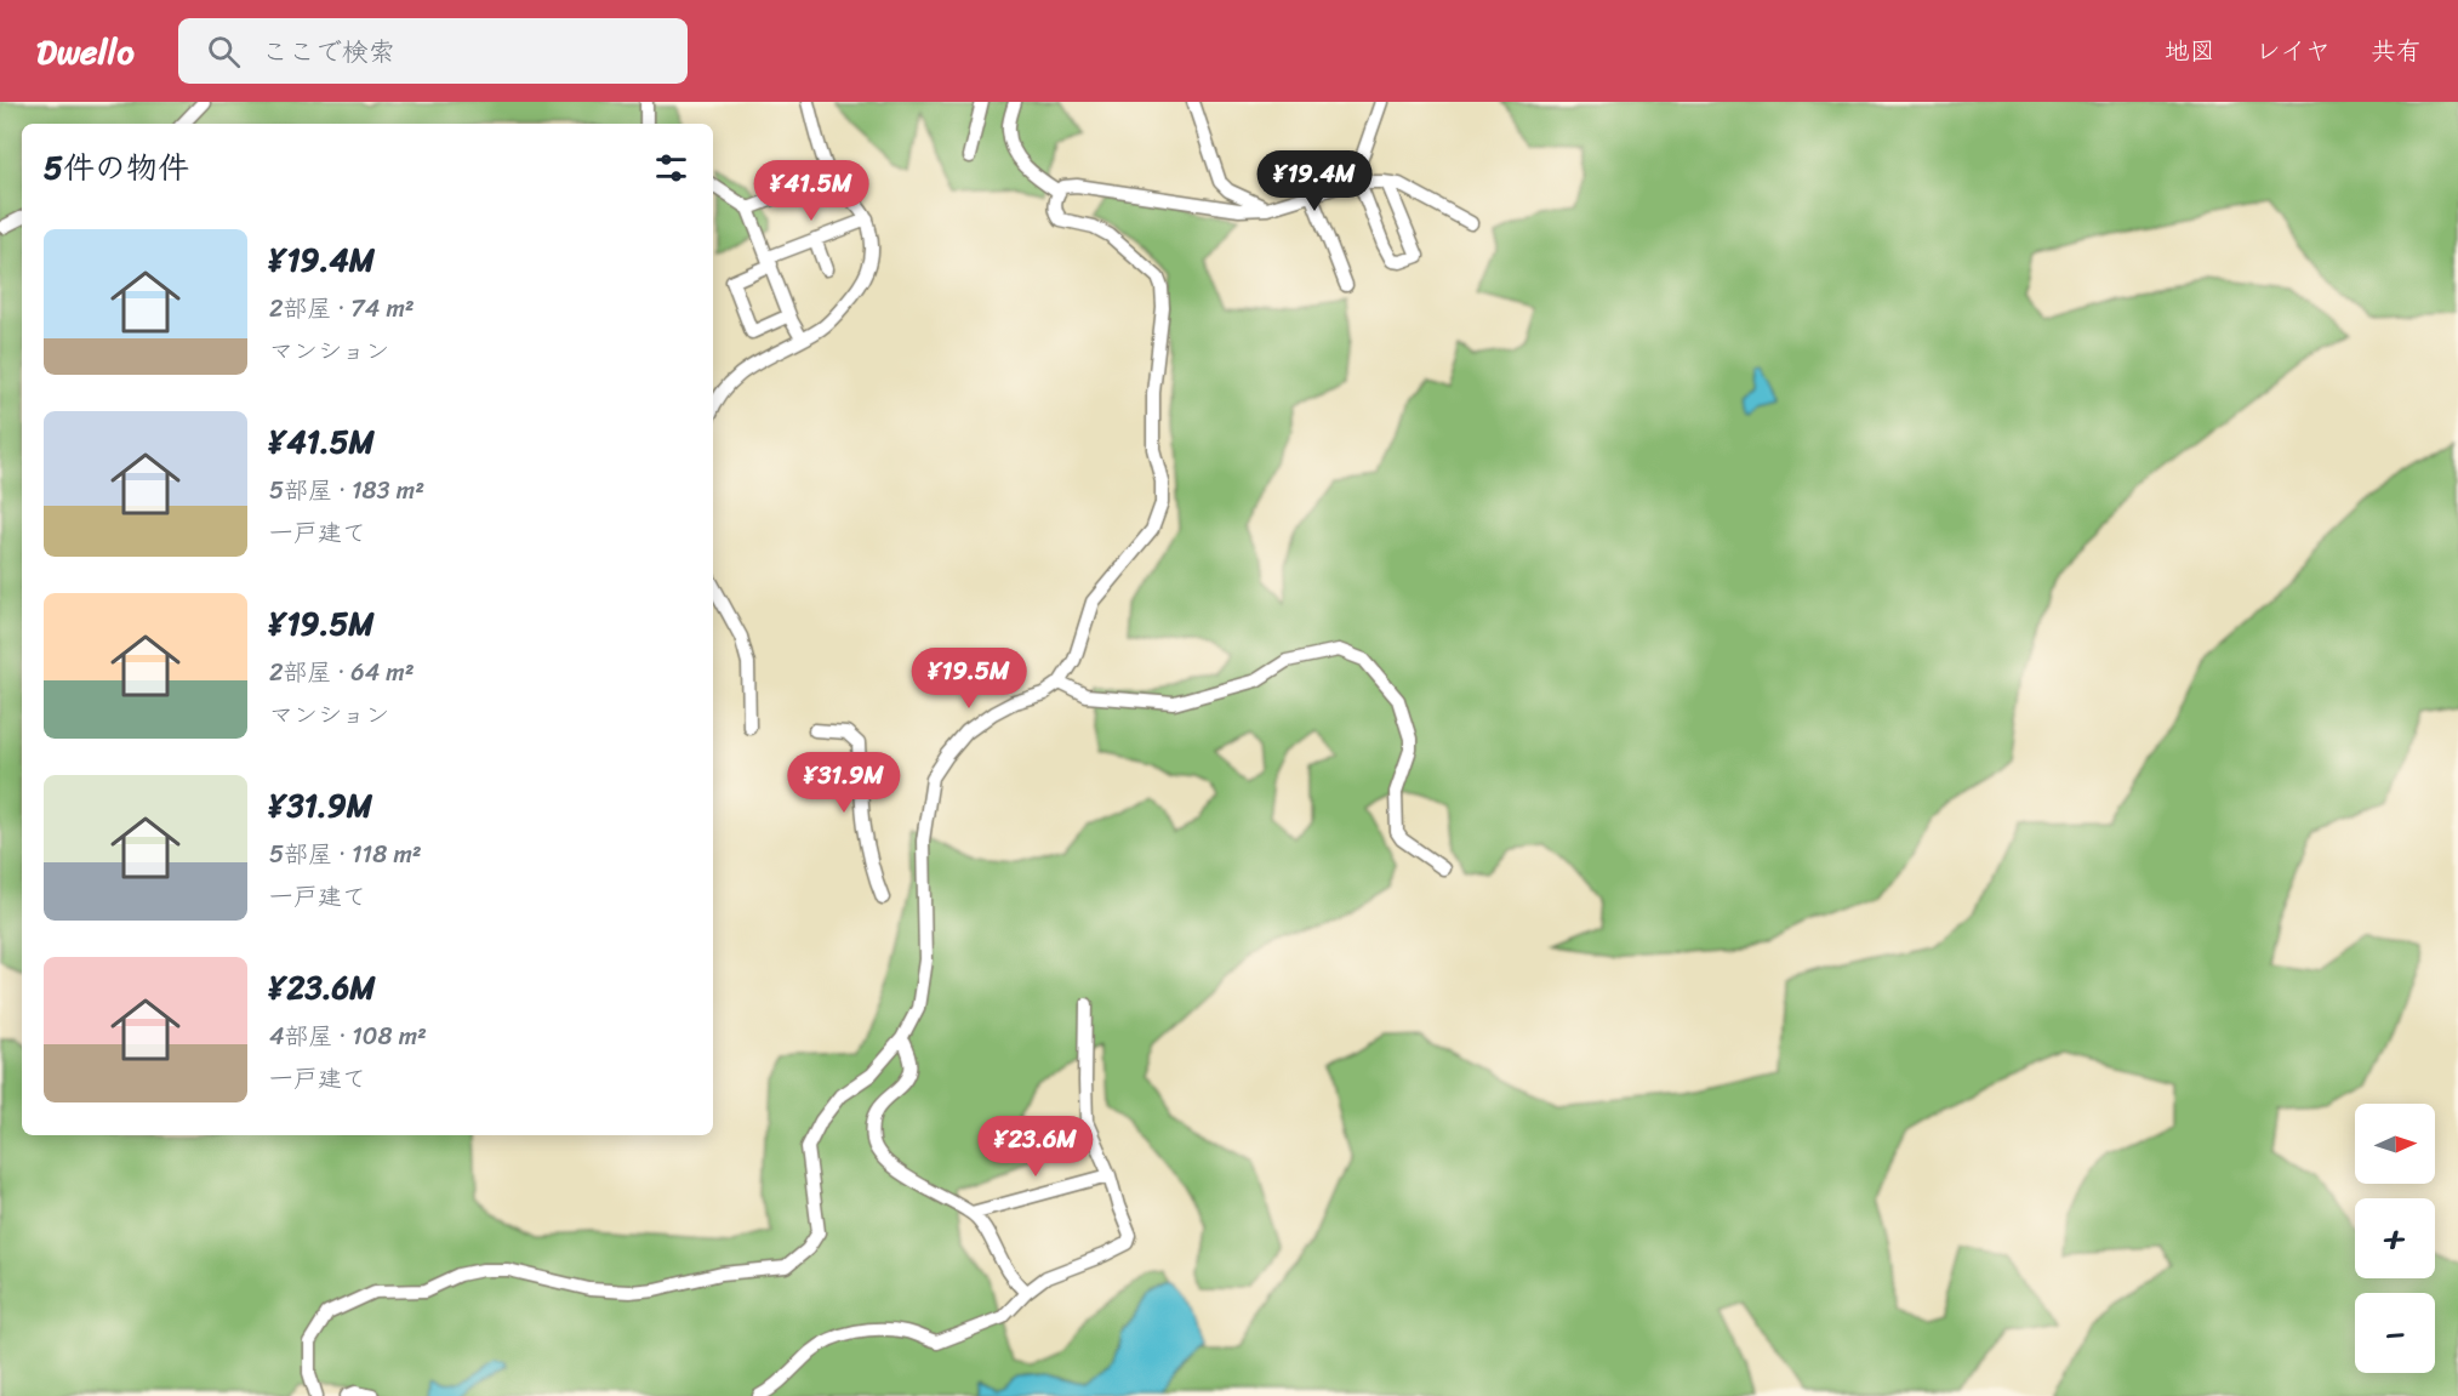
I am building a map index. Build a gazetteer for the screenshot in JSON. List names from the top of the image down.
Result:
{
  "north": "right",
  "page": {
    "header": "Dwello",
    "search": "ここで検索",
    "nav": ["地図", "レイヤ", "共有"],
    "heading": "5件の物件",
    "price": [
      "¥19.4M",
      "¥41.5M",
      "¥19.5M",
      "¥31.9M",
      "¥23.6M"
    ],
    "list": [
      {
        "name": "¥19.4M",
        "note": "2部屋 · 74 m² · マンション"
      },
      {
        "name": "¥41.5M",
        "note": "5部屋 · 183 m² · 一戸建て"
      },
      {
        "name": "¥19.5M",
        "note": "2部屋 · 64 m² · マンション"
      },
      {
        "name": "¥31.9M",
        "note": "5部屋 · 118 m² · 一戸建て"
      },
      {
        "name": "¥23.6M",
        "note": "4部屋 · 108 m² · 一戸建て"
      }
    ],
    "map_buttons": ["+", "−"]
  }
}
